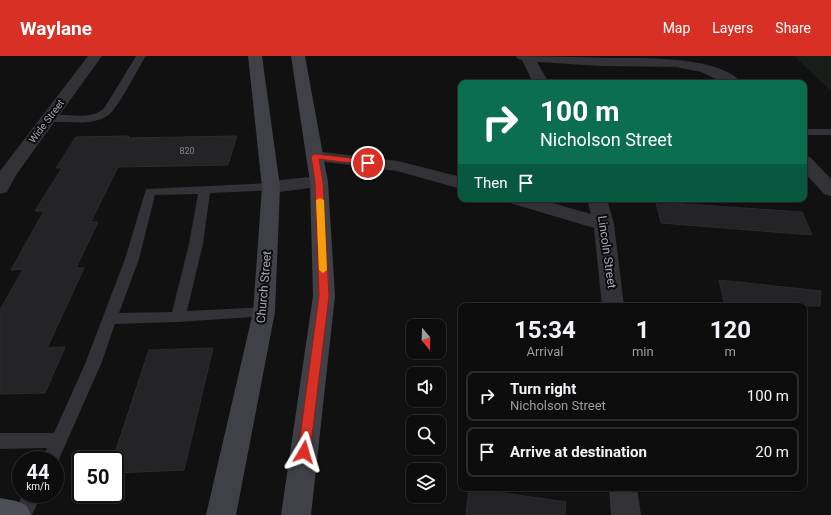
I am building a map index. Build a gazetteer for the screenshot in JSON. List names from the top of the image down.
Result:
{
  "streets": {
    "main road": ["Church Street"],
    "street": ["Wide Street", "Lincoln Street"]
  },
  "house_numbers": ["820"],
  "north": "bottom",
  "page": {
    "header": "Waylane",
    "nav": ["Map", "Layers", "Share"],
    "turn": ["100 m", "Nicholson Street"],
    "then": "Then",
    "eta": [
      "15:34",
      "Arrival",
      "1",
      "min",
      "120",
      "m"
    ],
    "list": [
      {
        "name": "Turn right",
        "note": "Nicholson Street",
        "value": "100 m"
      },
      {
        "name": "Arrive at destination",
        "value": "20 m"
      }
    ],
    "speed": "44 km/h",
    "limit": "50"
  }
}
